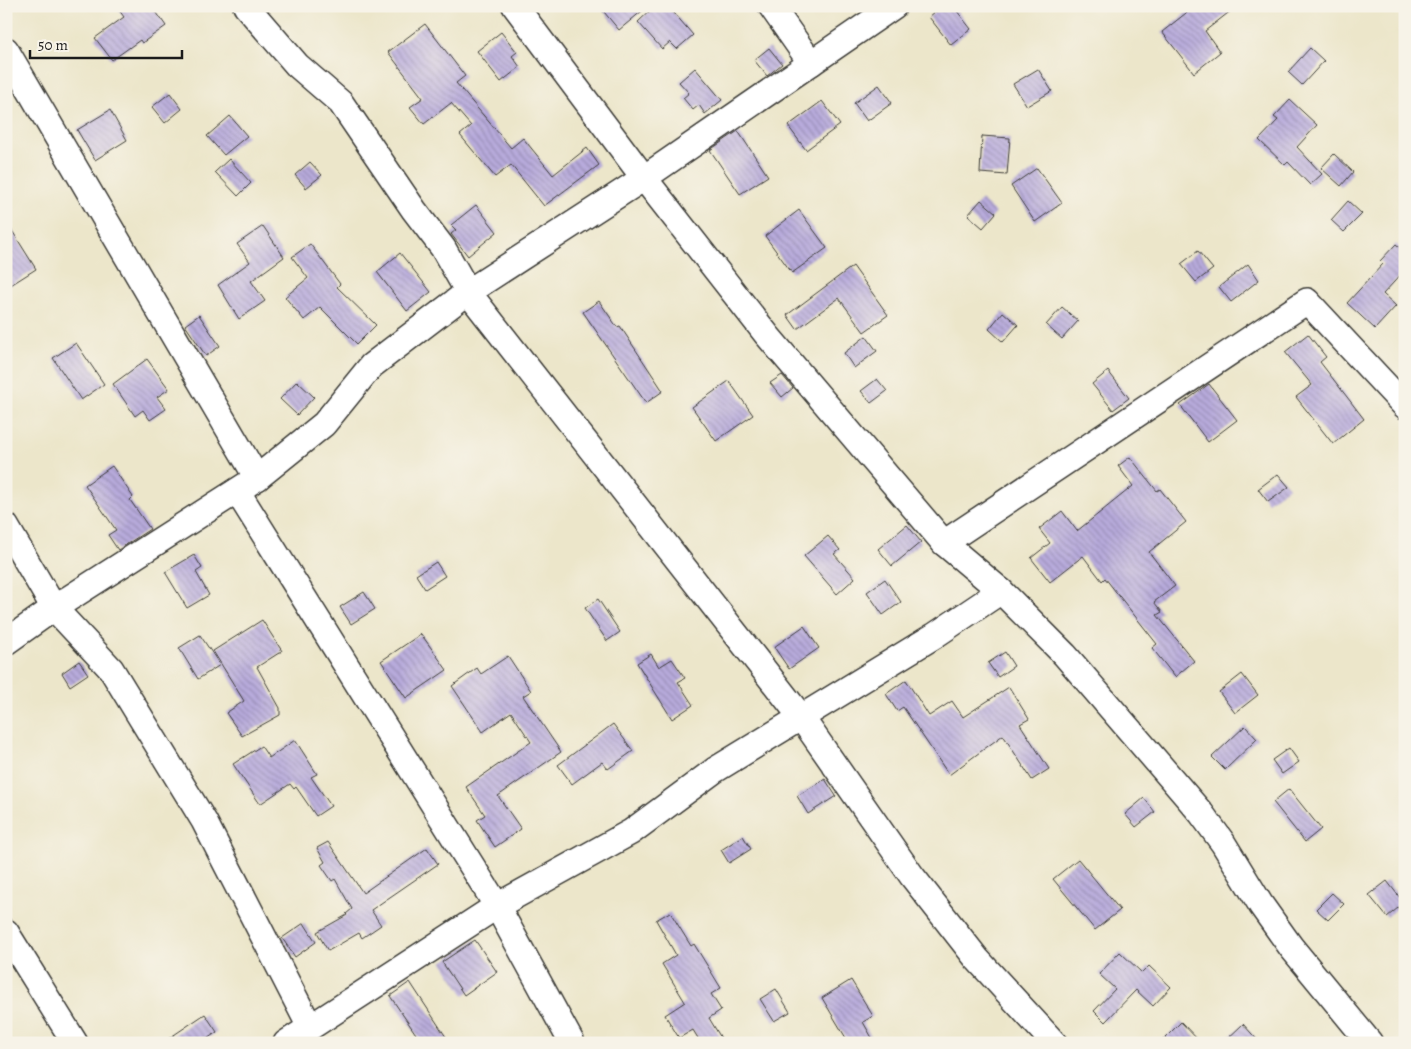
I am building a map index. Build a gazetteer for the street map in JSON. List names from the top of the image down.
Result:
{
  "scale_bar": "50 m"
}
